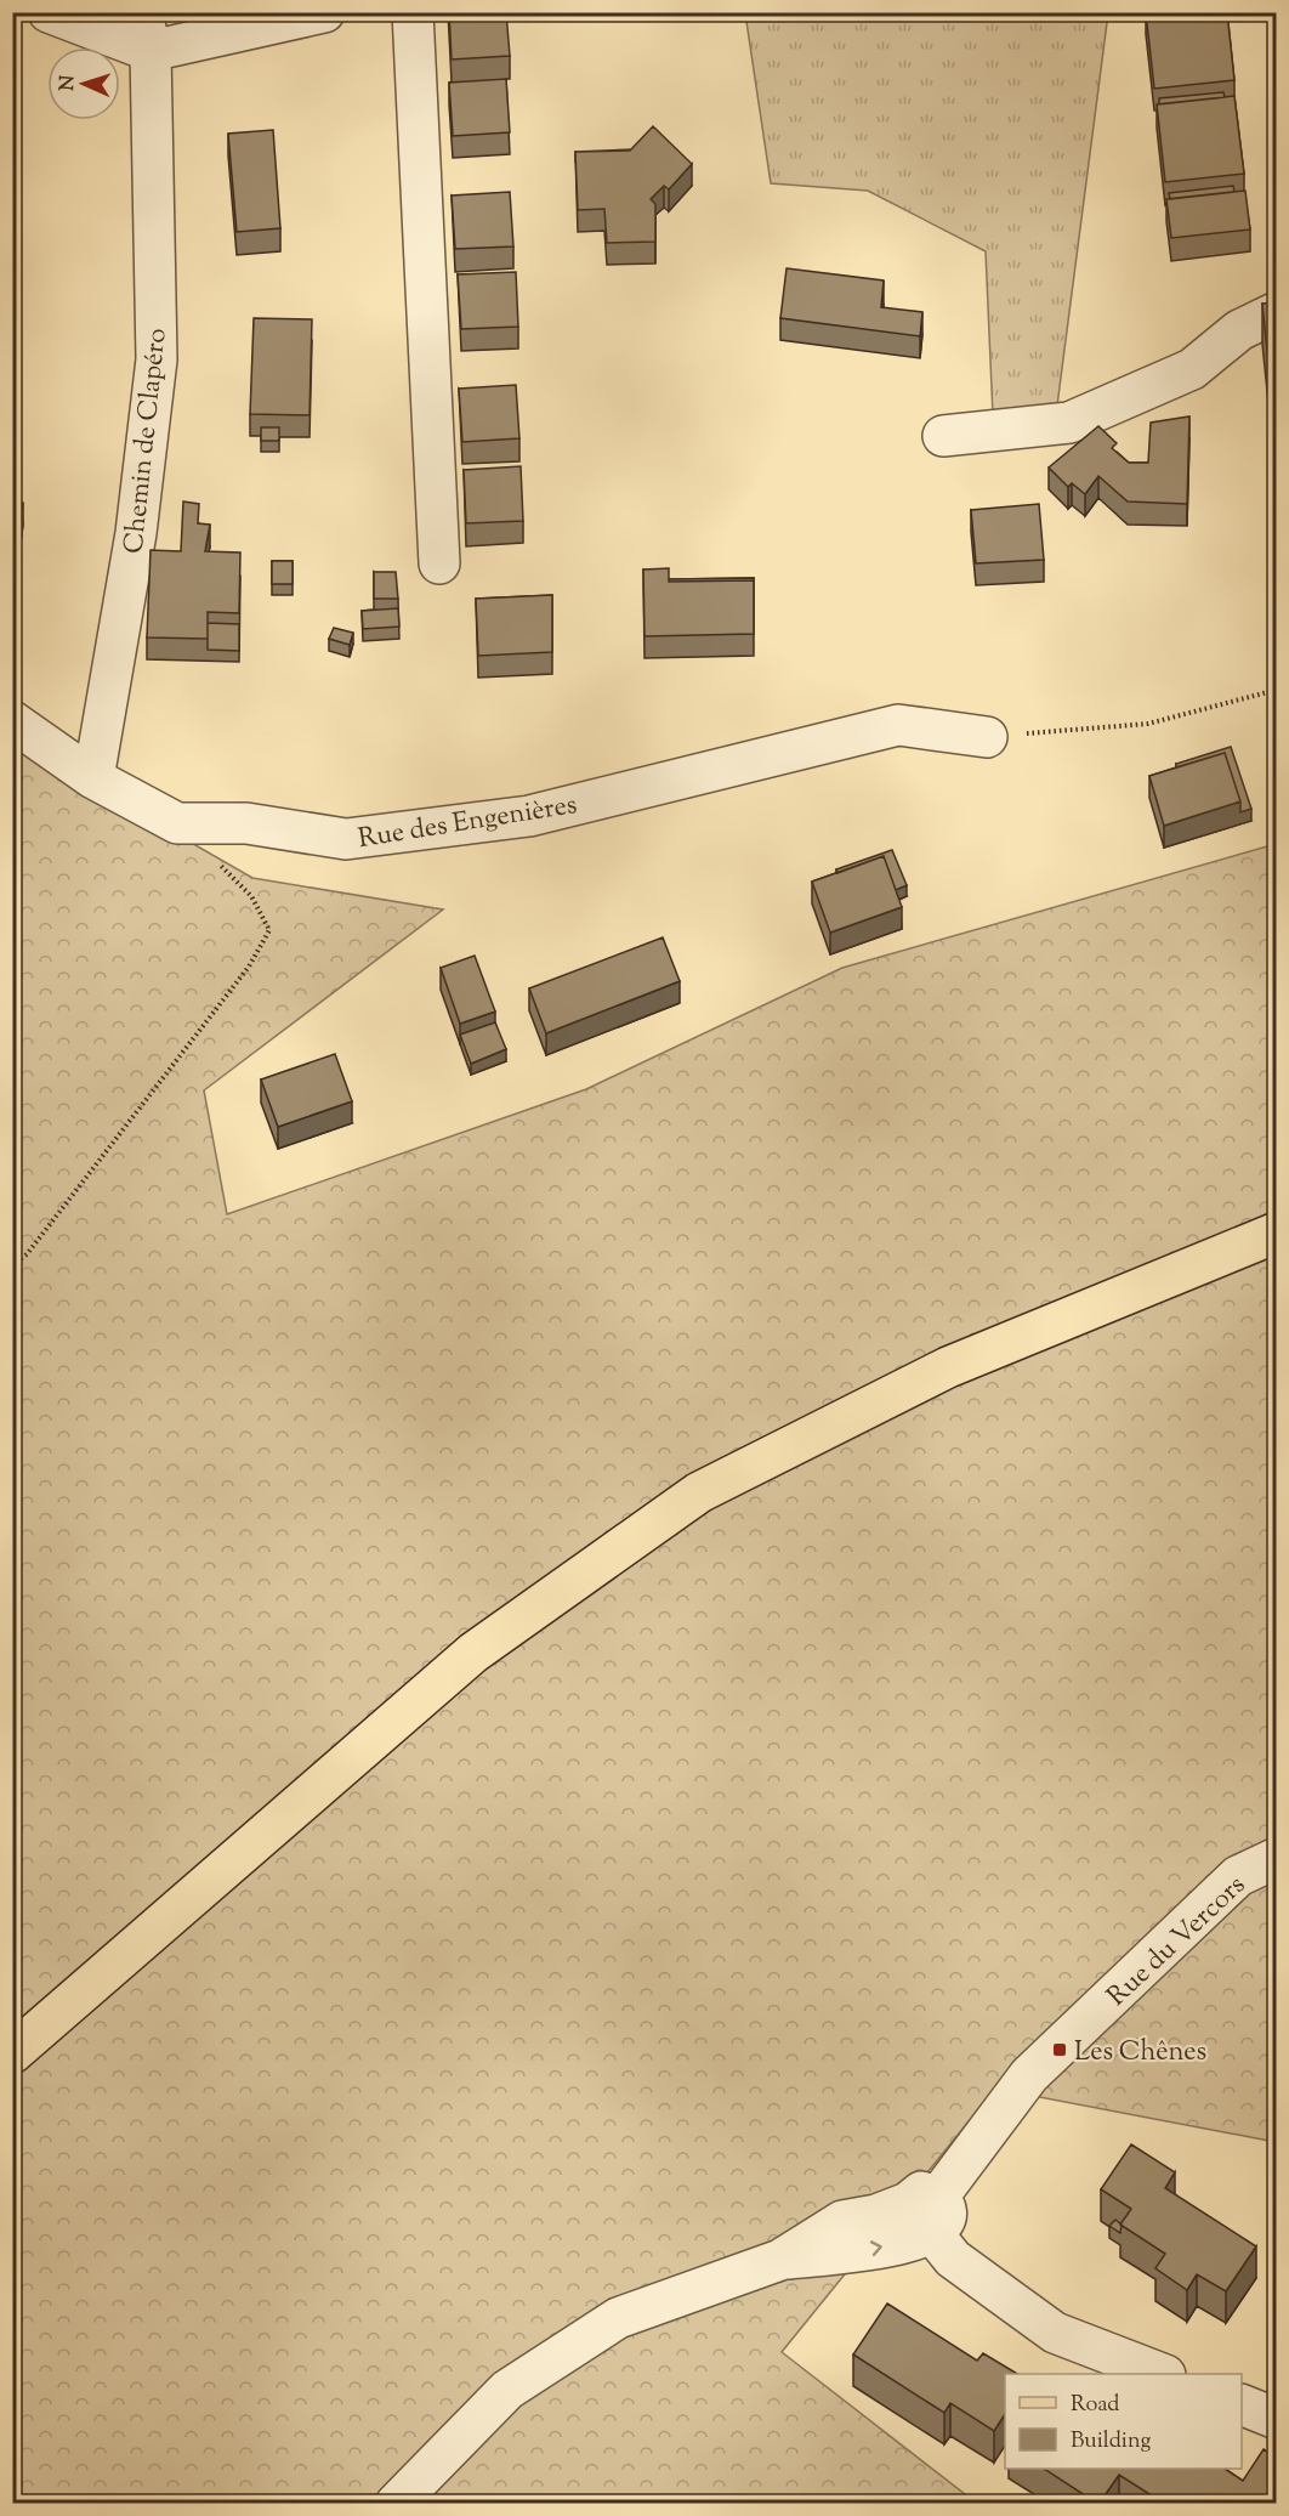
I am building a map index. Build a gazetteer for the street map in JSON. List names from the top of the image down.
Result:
{
  "streets": {
    "street": ["Chemin de Clapéro", "Rue des Engenières", "Rue du Vercors"]
  },
  "crossings": [
    ["Chemin de Clapéro", "Rue des Engenières"]
  ],
  "places": {
    "transit": ["Les Chênes"]
  },
  "legend": ["Road", "Building"],
  "north": "left"
}
